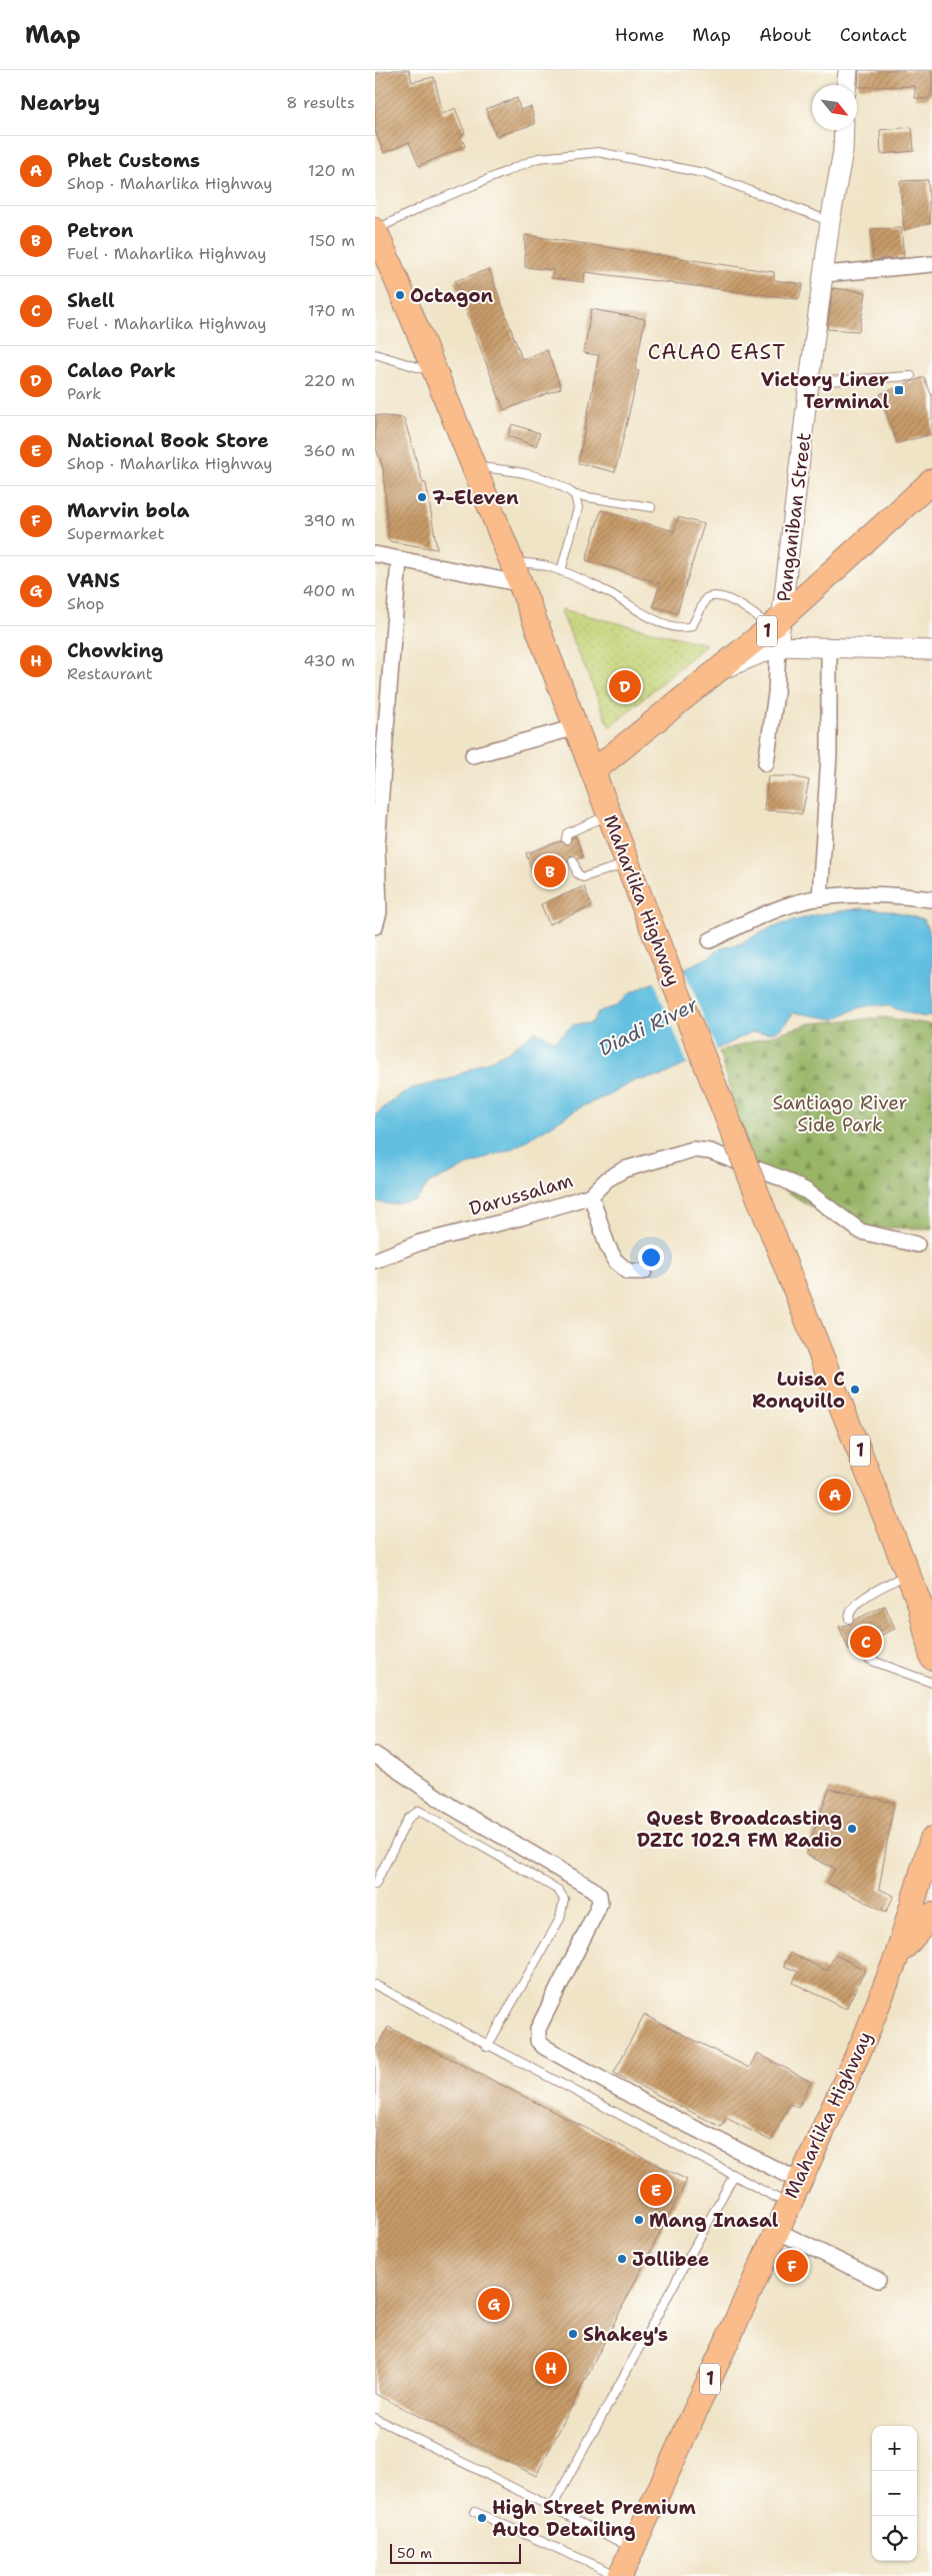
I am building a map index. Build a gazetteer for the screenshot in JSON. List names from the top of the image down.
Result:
{
  "streets": {
    "main road": ["1", "Maharlika Highway"],
    "street": ["Panganiban Street", "Darussalam"]
  },
  "crossings": [
    ["Panganiban Street", "1"],
    ["1", "Maharlika Highway"]
  ],
  "districts": ["CALAO EAST"],
  "water": ["Diadi River"],
  "parks": ["Santiago River Side Park"],
  "places": {
    "other": [
      "Octagon",
      "7-Eleven",
      "Luisa C Ronquillo",
      "Quest Broadcasting DZIC 102.9 FM Radio",
      "Mang Inasal",
      "Jollibee",
      "Shakey's",
      "High Street Premium Auto Detailing"
    ],
    "transit": ["Victory Liner Terminal"]
  },
  "scale_bar": "50 m",
  "north": "bottom right",
  "page": {
    "header": "Map",
    "nav": [
      "Home",
      "Map",
      "About",
      "Contact"
    ],
    "heading": ["Nearby", "8 results"],
    "list": [
      {
        "mark": "A",
        "name": "Phet Customs",
        "note": "Shop · Maharlika Highway",
        "value": "120 m"
      },
      {
        "mark": "B",
        "name": "Petron",
        "note": "Fuel · Maharlika Highway",
        "value": "150 m"
      },
      {
        "mark": "C",
        "name": "Shell",
        "note": "Fuel · Maharlika Highway",
        "value": "170 m"
      },
      {
        "mark": "D",
        "name": "Calao Park",
        "note": "Park",
        "value": "220 m"
      },
      {
        "mark": "E",
        "name": "National Book Store",
        "note": "Shop · Maharlika Highway",
        "value": "360 m"
      },
      {
        "mark": "F",
        "name": "Marvin bola",
        "note": "Supermarket",
        "value": "390 m"
      },
      {
        "mark": "G",
        "name": "VANS",
        "note": "Shop",
        "value": "400 m"
      },
      {
        "mark": "H",
        "name": "Chowking",
        "note": "Restaurant",
        "value": "430 m"
      }
    ],
    "pins": [
      "D",
      "B",
      "A",
      "C",
      "E",
      "F",
      "G",
      "H"
    ],
    "map_buttons": ["+", "−"],
    "scale": "50 m"
  }
}
